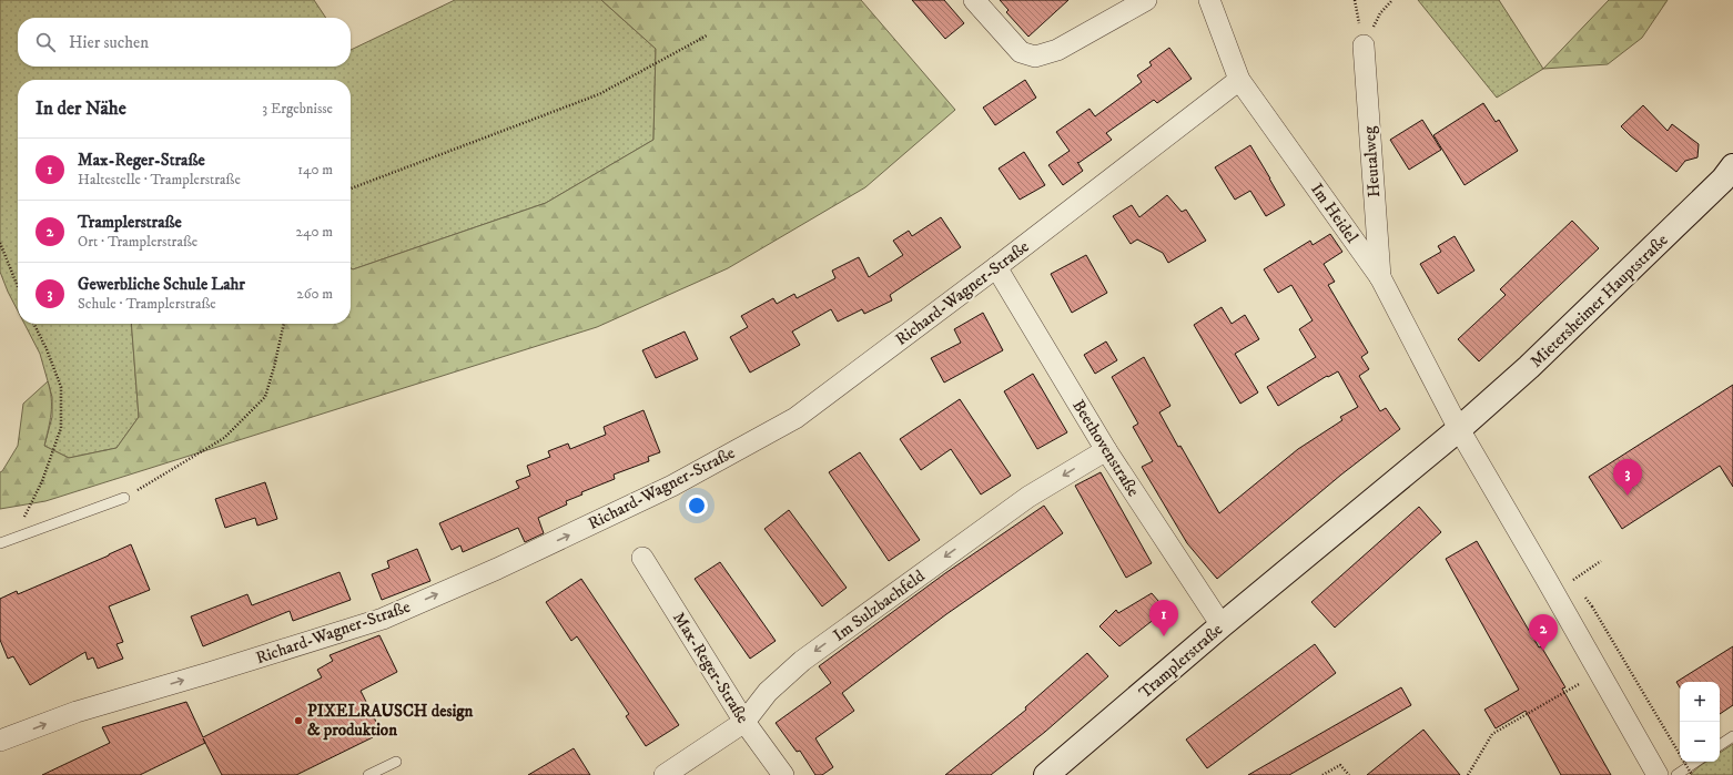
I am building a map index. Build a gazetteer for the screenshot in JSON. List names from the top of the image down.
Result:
{
  "streets": {
    "street": [
      "Heutalweg",
      "Im Heidel",
      "Richard-Wagner-Straße",
      "Mietersheimer Hauptstraße",
      "Beethovenstraße",
      "Im Sulzbachfeld",
      "Tramplerstraße",
      "Max-Reger-Straße"
    ]
  },
  "crossings": [
    ["Heutalweg", "Im Heidel"],
    ["Im Heidel", "Richard-Wagner-Straße"],
    ["Im Heidel", "Mietersheimer Hauptstraße"],
    ["Im Heidel", "Tramplerstraße"],
    ["Richard-Wagner-Straße", "Beethovenstraße"],
    ["Mietersheimer Hauptstraße", "Tramplerstraße"],
    ["Beethovenstraße", "Im Sulzbachfeld"],
    ["Beethovenstraße", "Tramplerstraße"],
    ["Im Sulzbachfeld", "Max-Reger-Straße"]
  ],
  "one_way": ["Richard-Wagner-Straße", "Im Sulzbachfeld"],
  "places": ["PIXELRAUSCH design & produktion"],
  "page": {
    "search": "Hier suchen",
    "heading": ["In der Nähe", "3 Ergebnisse"],
    "list": [
      {
        "mark": "1",
        "name": "Max-Reger-Straße",
        "note": "Haltestelle · Tramplerstraße",
        "value": "140 m"
      },
      {
        "mark": "2",
        "name": "Tramplerstraße",
        "note": "Ort · Tramplerstraße",
        "value": "240 m"
      },
      {
        "mark": "3",
        "name": "Gewerbliche Schule Lahr",
        "note": "Schule · Tramplerstraße",
        "value": "260 m"
      }
    ],
    "pins": ["3", "1", "2"],
    "map_buttons": ["+", "−"]
  }
}
